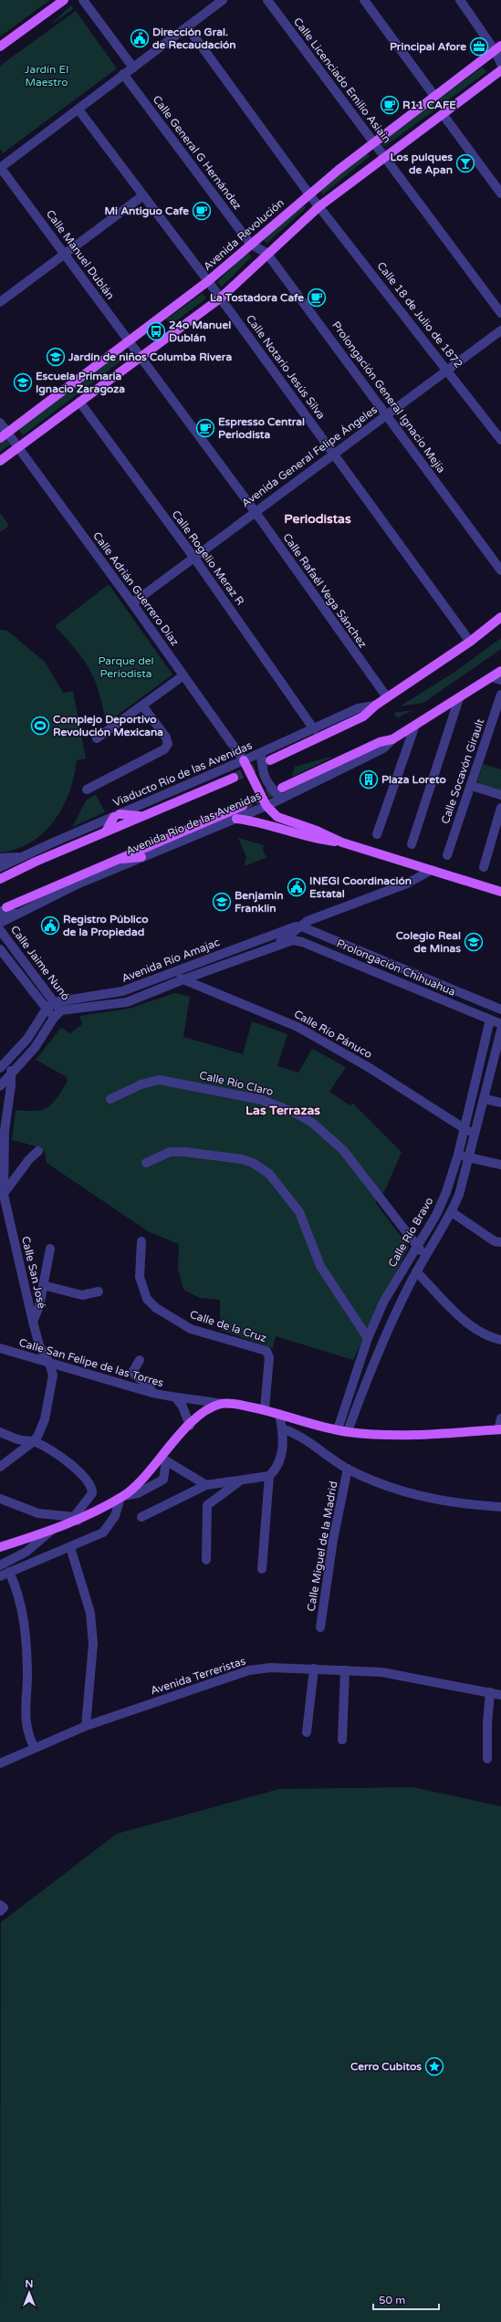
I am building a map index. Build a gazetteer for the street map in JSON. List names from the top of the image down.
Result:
{
  "streets": {
    "main road": ["Avenida Revolución", "Viaducto Río de las Avenidas"],
    "street": [
      "Calle Licenciado Emilio Asiain",
      "Calle General G Hernández",
      "Calle Manuel Dublán",
      "Calle 18 de Julio de 1872",
      "Calle Notario Jesús Silva",
      "Prolongación General Ignacio Mejía",
      "Avenida General Felipe Ángeles",
      "Calle Rogelio Meraz R",
      "Calle Adrián Guerrero Díaz",
      "Calle Rafaél Vega Sánchez",
      "Calle Socavón Girault",
      "Avenida Río de las Avenidas",
      "Avenida Río Amajac",
      "Calle Jaime Nunó",
      "Prolongación Chihuahua",
      "Calle Río Pánuco",
      "Calle Río Claro",
      "Calle Río Bravo",
      "Calle San José",
      "Calle de la Cruz",
      "Calle San Felipe de las Torres",
      "Calle Miguel de la Madrid",
      "Avenida Terreristas"
    ]
  },
  "crossings": [
    ["Calle Licenciado Emilio Asiain", "Avenida Revolución"],
    ["Calle General G Hernández", "Avenida Revolución"],
    ["Calle General G Hernández", "Prolongación General Ignacio Mejía"],
    ["Avenida Revolución", "Calle Manuel Dublán"],
    ["Avenida Revolución", "Calle 18 de Julio de 1872"],
    ["Avenida Revolución", "Calle Notario Jesús Silva"],
    ["Avenida Revolución", "Prolongación General Ignacio Mejía"],
    ["Avenida Revolución", "Calle Adrián Guerrero Díaz"],
    ["Calle Manuel Dublán", "Calle Rafaél Vega Sánchez"],
    ["Calle 18 de Julio de 1872", "Avenida General Felipe Ángeles"],
    ["Calle Notario Jesús Silva", "Avenida General Felipe Ángeles"],
    ["Calle Notario Jesús Silva", "Viaducto Río de las Avenidas"],
    ["Prolongación General Ignacio Mejía", "Avenida General Felipe Ángeles"],
    ["Avenida General Felipe Ángeles", "Calle Rogelio Meraz R"],
    ["Avenida General Felipe Ángeles", "Calle Adrián Guerrero Díaz"],
    ["Avenida General Felipe Ángeles", "Calle Rafaél Vega Sánchez"],
    ["Calle Rogelio Meraz R", "Viaducto Río de las Avenidas"],
    ["Calle Adrián Guerrero Díaz", "Viaducto Río de las Avenidas"],
    ["Calle Rafaél Vega Sánchez", "Viaducto Río de las Avenidas"],
    ["Avenida Río Amajac", "Calle Jaime Nunó"],
    ["Avenida Río Amajac", "Prolongación Chihuahua"],
    ["Avenida Río Amajac", "Calle Río Pánuco"],
    ["Prolongación Chihuahua", "Calle Río Bravo"],
    ["Calle Río Pánuco", "Calle Río Bravo"],
    ["Calle Río Claro", "Calle Río Bravo"],
    ["Calle San José", "Calle San Felipe de las Torres"]
  ],
  "districts": ["Periodistas", "Las Terrazas"],
  "parks": ["Jardín El Maestro", "Parque del Periodista"],
  "places": {
    "public building": ["Dirección Gral. de Recaudación", "INEGI Coordinación Estatal", "Registro Público de la Propiedad"],
    "office": ["Principal Afore"],
    "cafe": [
      "R11 CAFE",
      "Mi Antiguo Cafe",
      "La Tostadora Cafe",
      "Espresso Central Periodista"
    ],
    "bar": ["Los pulques de Apan"],
    "bus stop": ["24o Manuel Dublán"],
    "school or university": [
      "Jardín de niños Columba Rivera",
      "Escuela Primaria Ignacio Zaragoza",
      "Benjamin Franklin",
      "Colegio Real de Minas"
    ],
    "sports": ["Complejo Deportivo Revolución Mexicana"],
    "building": ["Plaza Loreto"],
    "place": ["Cerro Cubitos"]
  },
  "scale_bar": "50 m",
  "north": "top"
}
